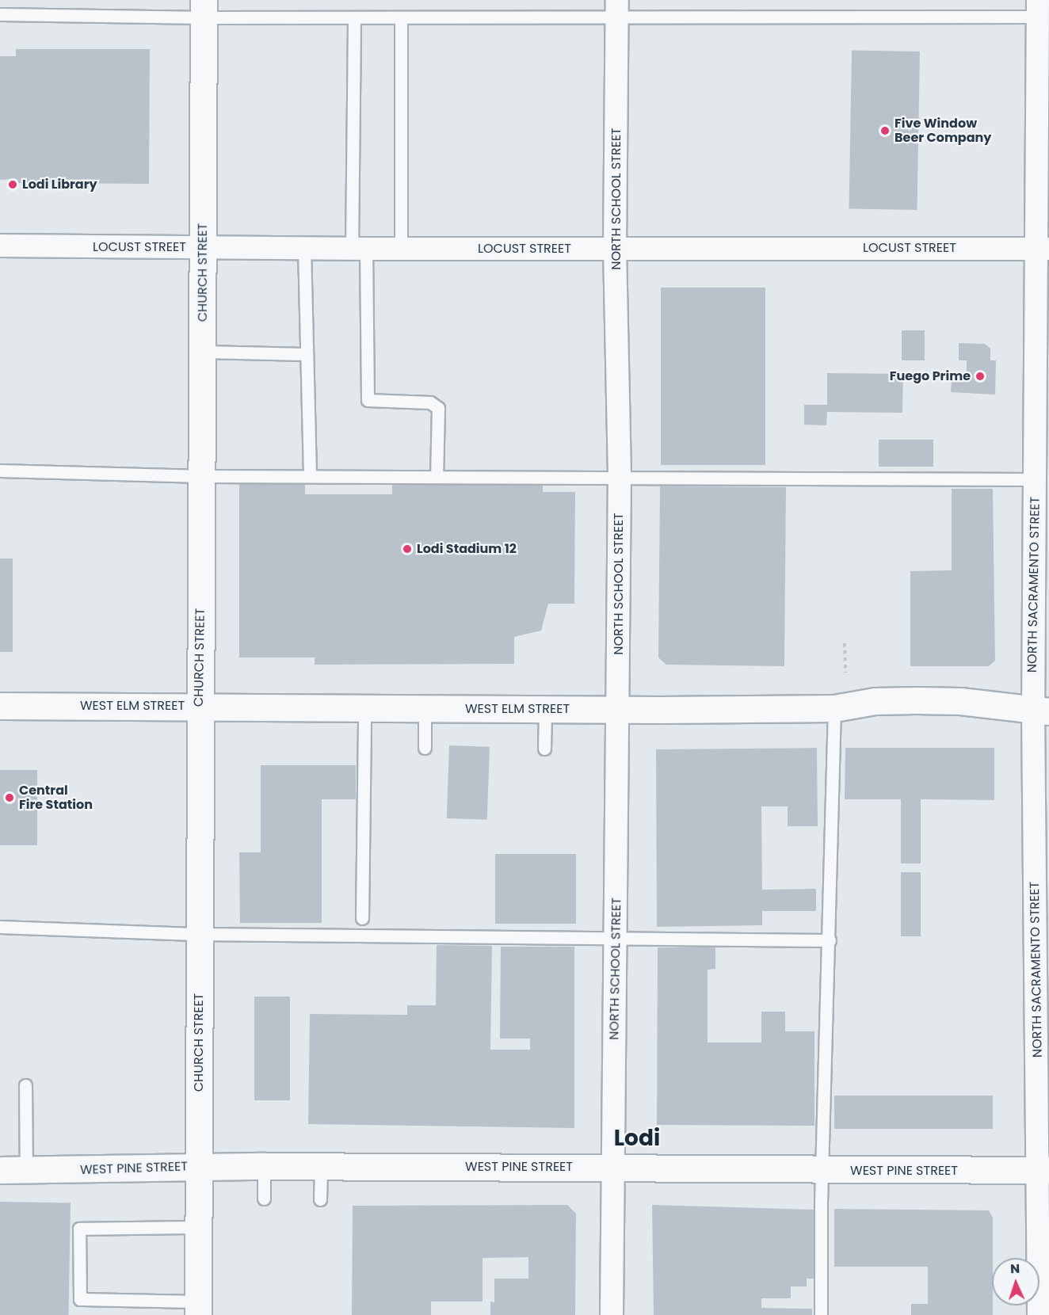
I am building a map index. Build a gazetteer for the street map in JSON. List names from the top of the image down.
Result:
{
  "streets": {
    "street": [
      "NORTH SCHOOL STREET",
      "LOCUST STREET",
      "CHURCH STREET",
      "NORTH SACRAMENTO STREET",
      "WEST ELM STREET",
      "WEST PINE STREET"
    ]
  },
  "crossings": [
    ["NORTH SCHOOL STREET", "LOCUST STREET"],
    ["NORTH SCHOOL STREET", "WEST ELM STREET"],
    ["NORTH SCHOOL STREET", "WEST PINE STREET"],
    ["LOCUST STREET", "CHURCH STREET"],
    ["LOCUST STREET", "NORTH SACRAMENTO STREET"],
    ["CHURCH STREET", "WEST ELM STREET"],
    ["CHURCH STREET", "WEST PINE STREET"],
    ["NORTH SACRAMENTO STREET", "WEST ELM STREET"],
    ["NORTH SACRAMENTO STREET", "WEST PINE STREET"]
  ],
  "districts": ["Lodi"],
  "places": [
    "Five Window Beer Company",
    "Lodi Library",
    "Fuego Prime",
    "Lodi Stadium 12",
    "Central Fire Station"
  ],
  "north": "top"
}
